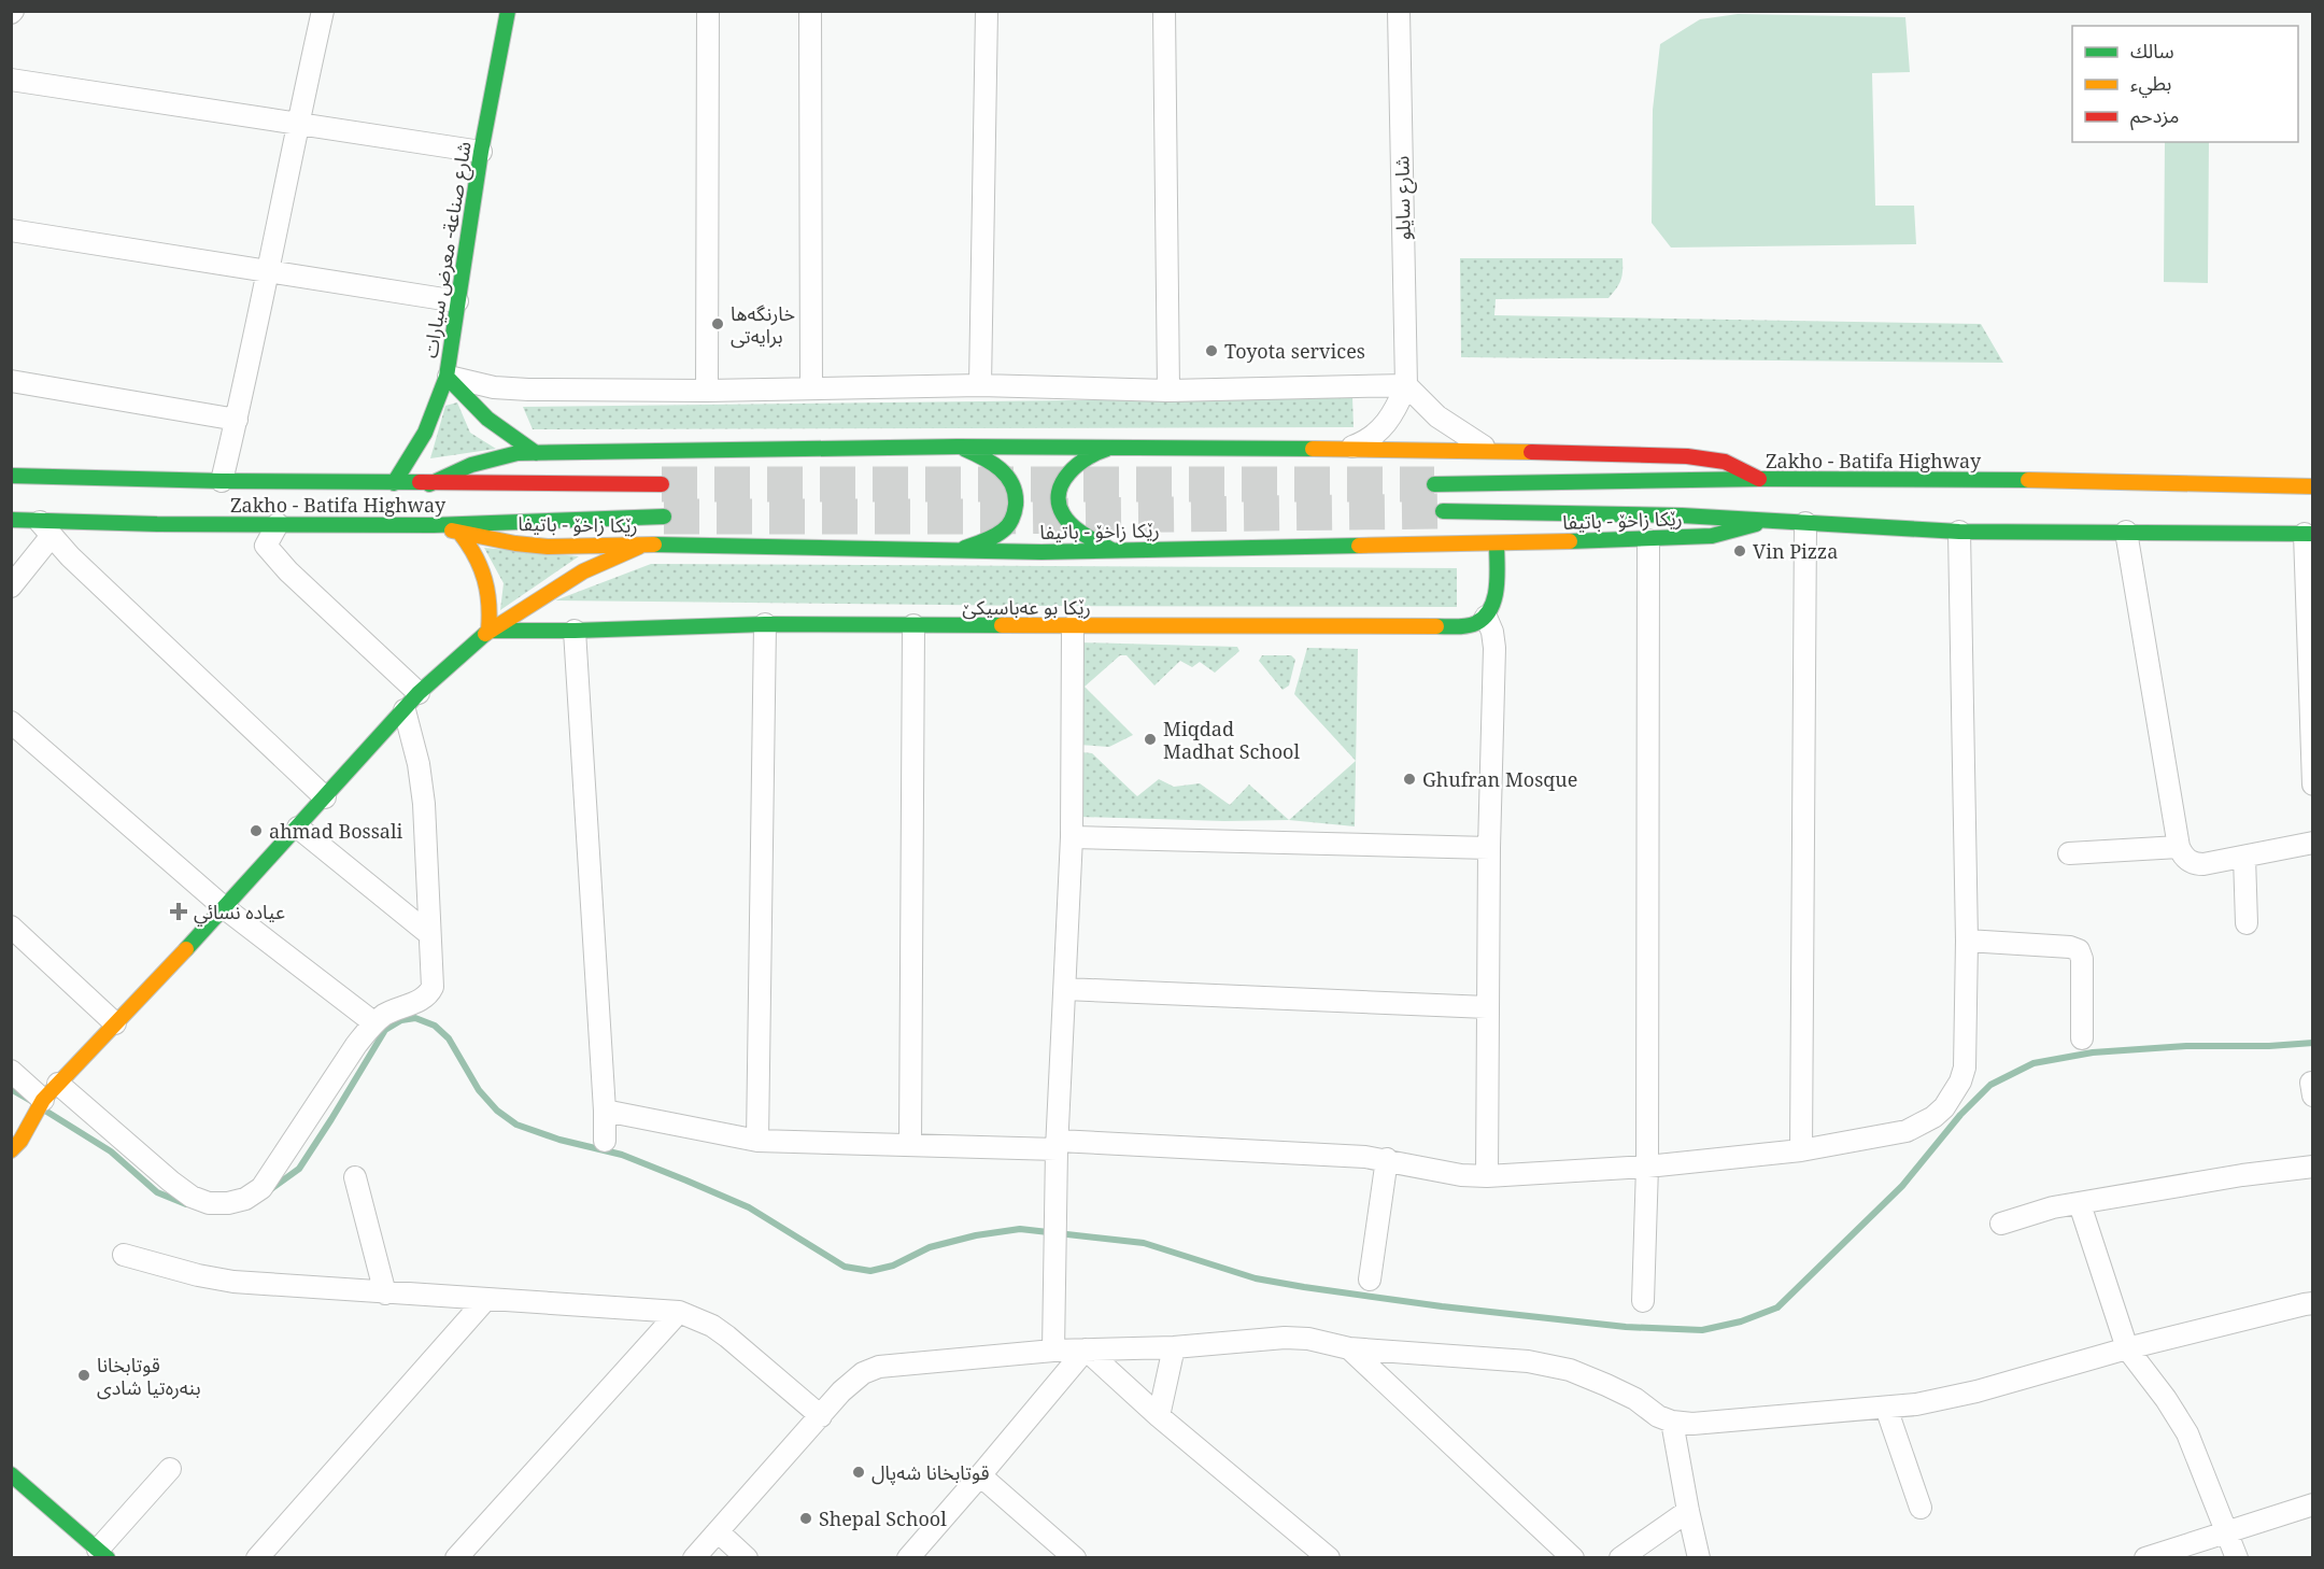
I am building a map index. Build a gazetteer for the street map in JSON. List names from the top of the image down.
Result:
{
  "streets": {
    "main road": [
      "شارع صناعة- معرض سيارات",
      "Zakho - Batifa Highway",
      "رێکا زاخۆ - باتیفا",
      "رێكا بو عه‌باسيكێ"
    ],
    "street": ["شارع سايلو"]
  },
  "crossings": [
    ["شارع صناعة- معرض سيارات", "Zakho - Batifa Highway"],
    ["Zakho - Batifa Highway", "رێکا زاخۆ - باتیفا"]
  ],
  "places": {
    "other": [
      "خارنگه‌ها برايه‌تى",
      "Toyota services",
      "Vin Pizza",
      "Miqdad Madhat School",
      "Ghufran Mosque",
      "ahmad Bossali",
      "قوتابخانا بنەرەتیا شادی",
      "قوتابخانا شەپال",
      "Shepal School"
    ],
    "health": ["عياده نسائي"]
  },
  "legend": ["سالك", "بطيء", "مزدحم"]
}
